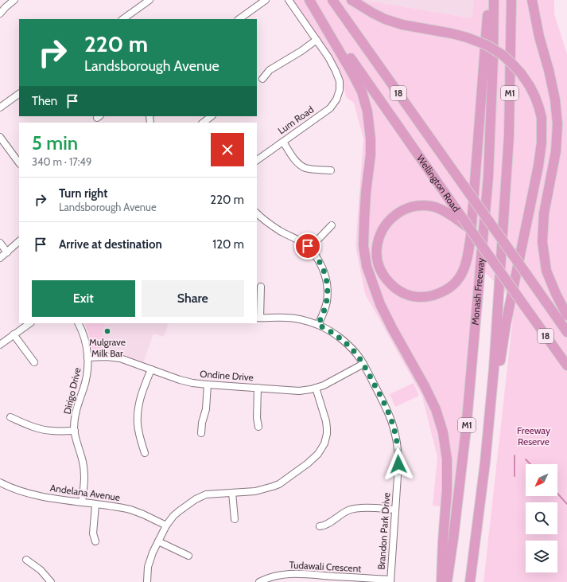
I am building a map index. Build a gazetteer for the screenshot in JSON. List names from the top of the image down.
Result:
{
  "streets": {
    "highway": [
      "18",
      "M1",
      "Wellington Road",
      "Monash Freeway"
    ],
    "street": [
      "Lum Road",
      "Ondine Drive",
      "Dirigo Drive",
      "Andelana Avenue",
      "Brandon Park Drive",
      "Tudawali Crescent"
    ]
  },
  "crossings": [
    ["Ondine Drive", "Dirigo Drive"],
    ["Ondine Drive", "Brandon Park Drive"],
    ["Dirigo Drive", "Andelana Avenue"],
    ["Brandon Park Drive", "Tudawali Crescent"]
  ],
  "parks": ["Freeway Reserve"],
  "places": ["Mulgrave Milk Bar"],
  "north": "bottom left",
  "page": {
    "turn": ["220 m", "Landsborough Avenue"],
    "then": "Then",
    "heading": ["5 min", "340 m · 17:49"],
    "list": [
      {
        "name": "Turn right",
        "note": "Landsborough Avenue",
        "value": "220 m"
      },
      {
        "name": "Arrive at destination",
        "value": "120 m"
      }
    ],
    "buttons": ["Exit", "Share"]
  }
}
